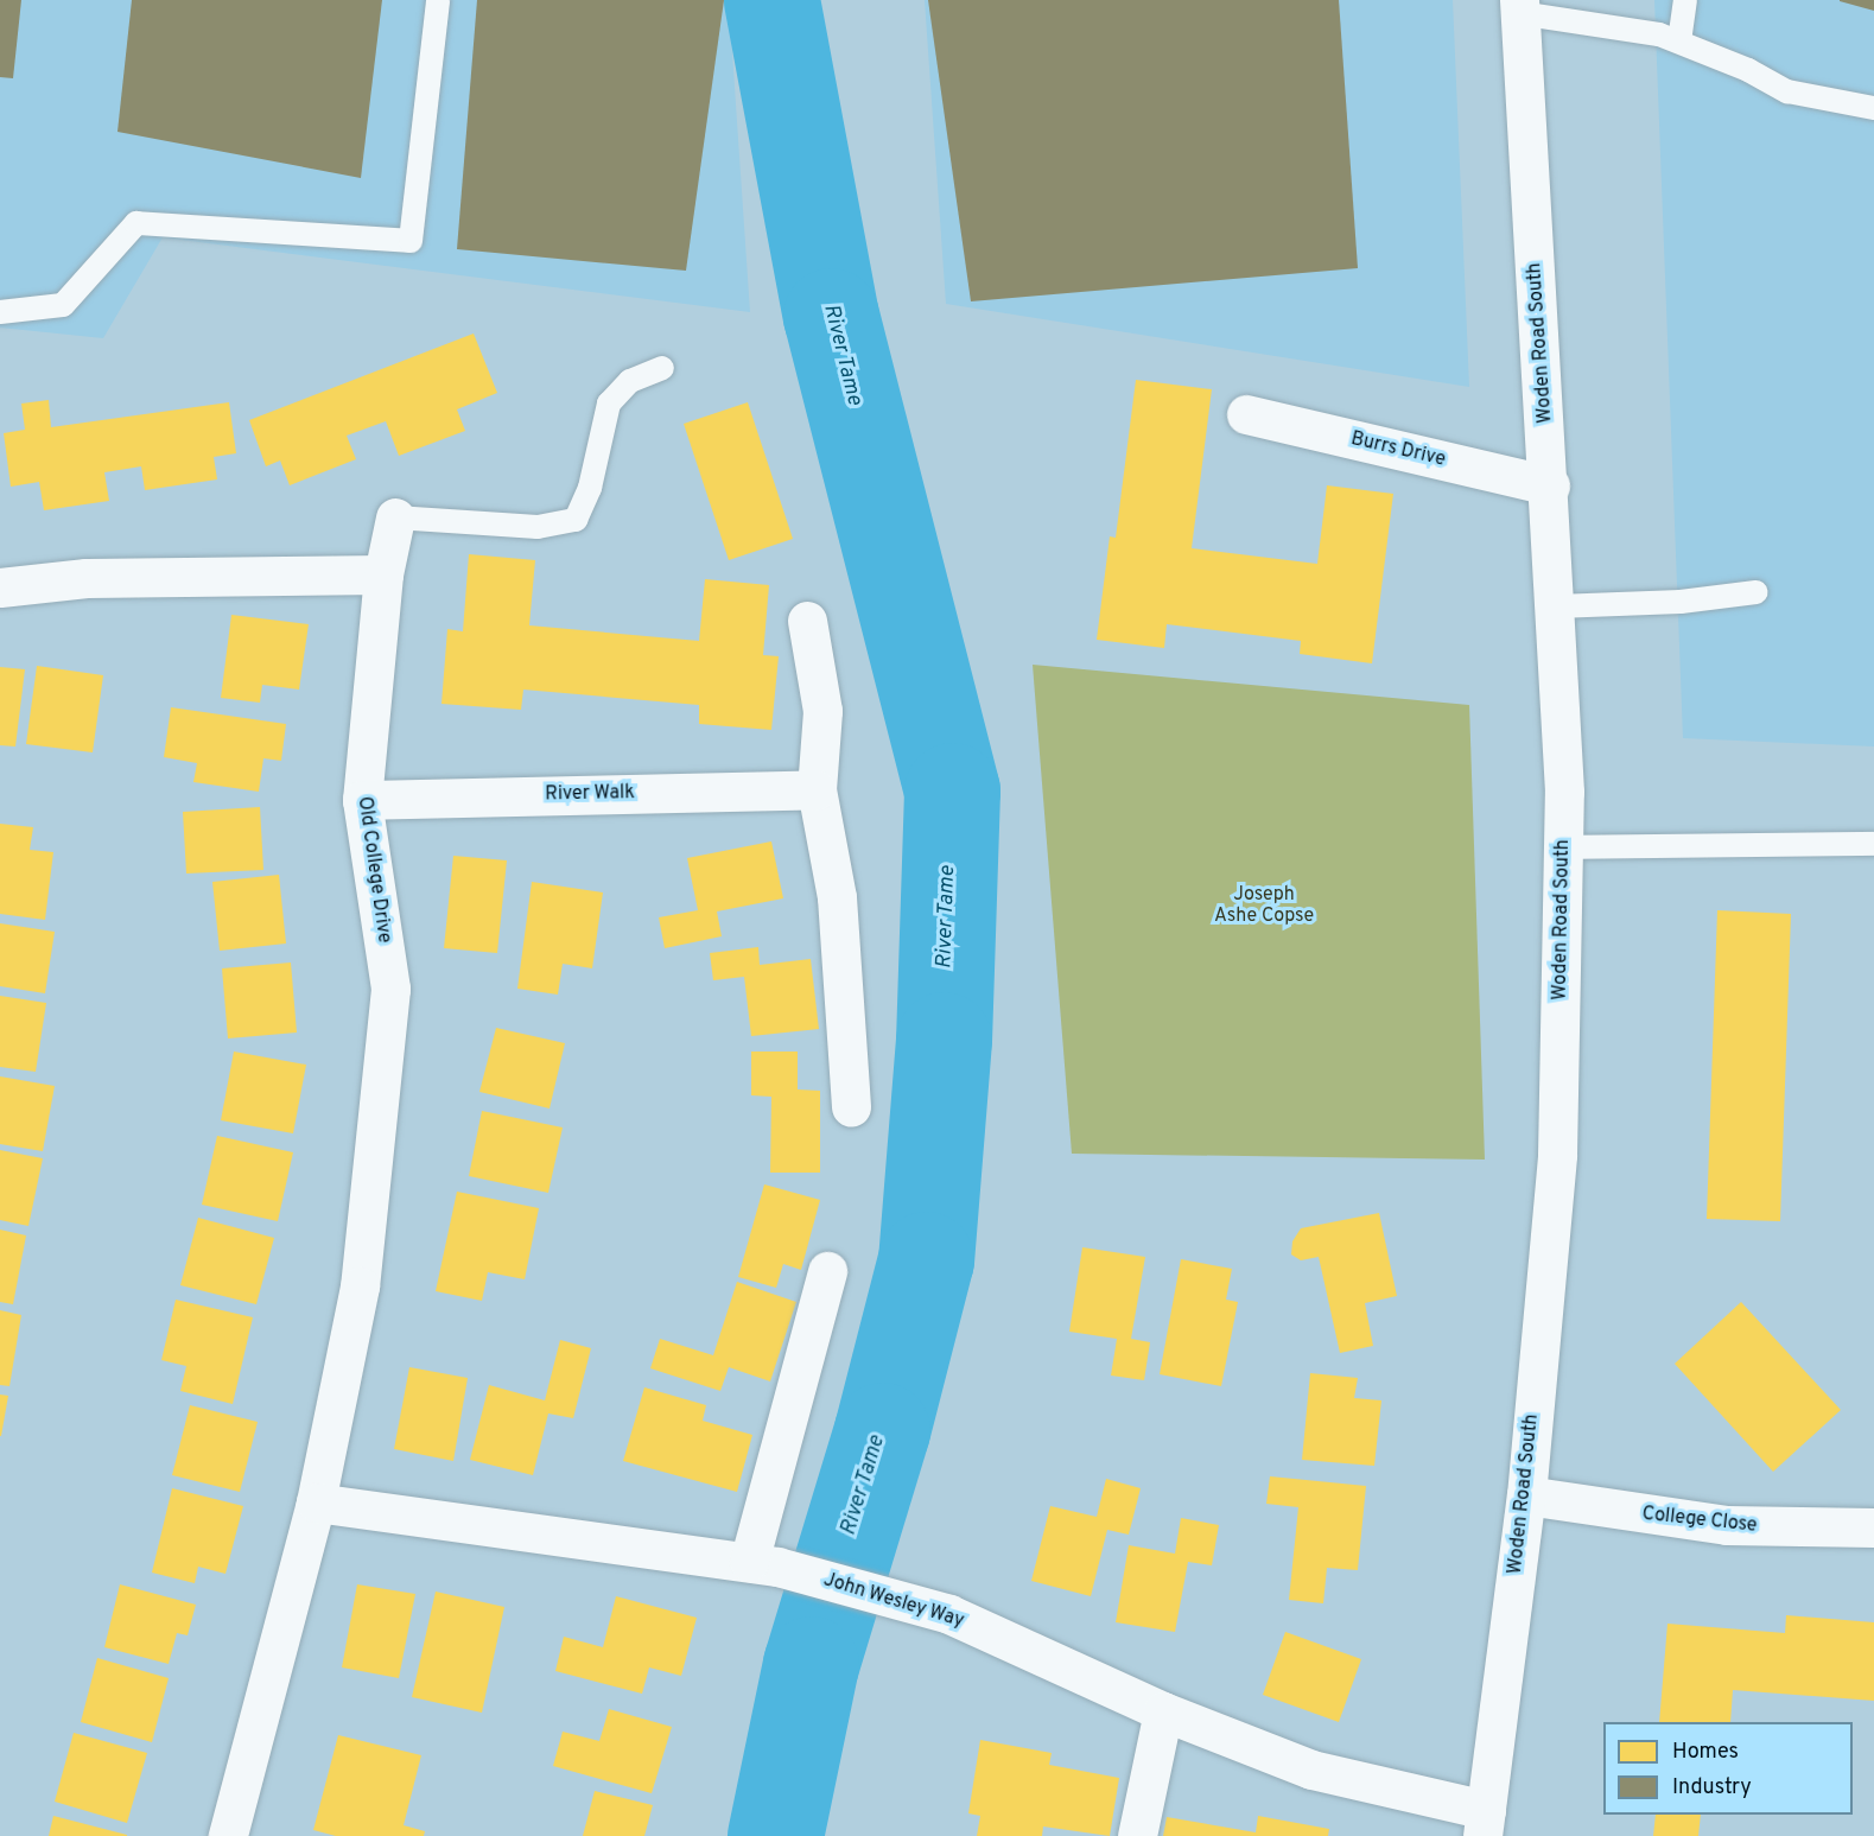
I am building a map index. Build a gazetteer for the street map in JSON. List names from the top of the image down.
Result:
{
  "streets": {
    "street": [
      "Woden Road South",
      "Burrs Drive",
      "River Walk",
      "Old College Drive",
      "College Close",
      "John Wesley Way"
    ]
  },
  "crossings": [
    ["Woden Road South", "Burrs Drive"],
    ["Woden Road South", "College Close"],
    ["Woden Road South", "John Wesley Way"],
    ["River Walk", "Old College Drive"],
    ["Old College Drive", "John Wesley Way"]
  ],
  "water": ["River Tame"],
  "parks": ["Joseph Ashe Copse"],
  "legend": ["Homes", "Industry"]
}
